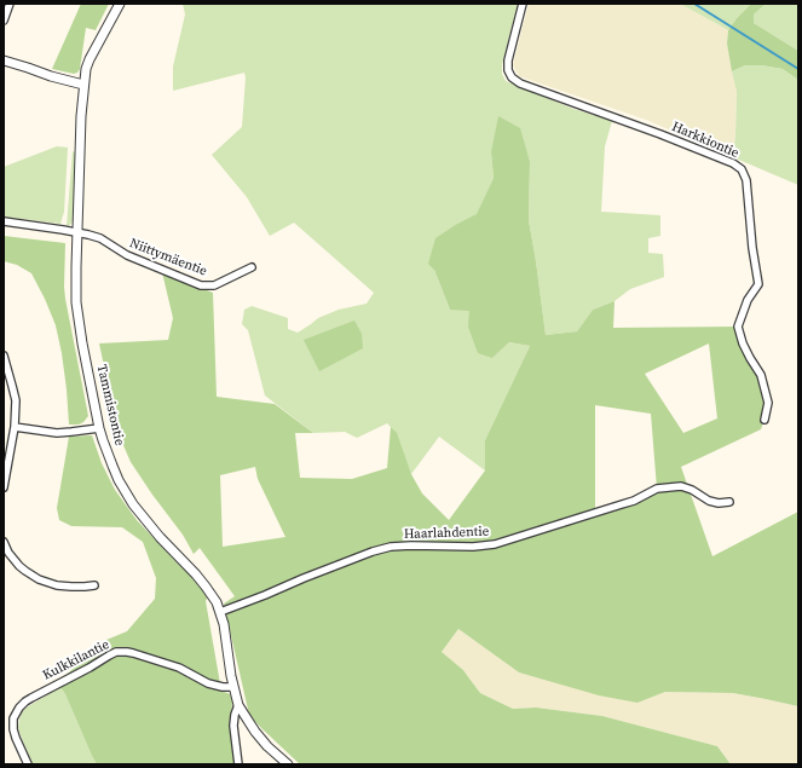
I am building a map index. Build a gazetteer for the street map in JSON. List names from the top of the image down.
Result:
{
  "streets": {
    "street": [
      "Harkkiontie",
      "Niittymäentie",
      "Tammistontie",
      "Haarlahdentie",
      "Kulkkilantie"
    ]
  },
  "crossings": [
    ["Niittymäentie", "Tammistontie"],
    ["Tammistontie", "Haarlahdentie"],
    ["Tammistontie", "Kulkkilantie"]
  ]
}
